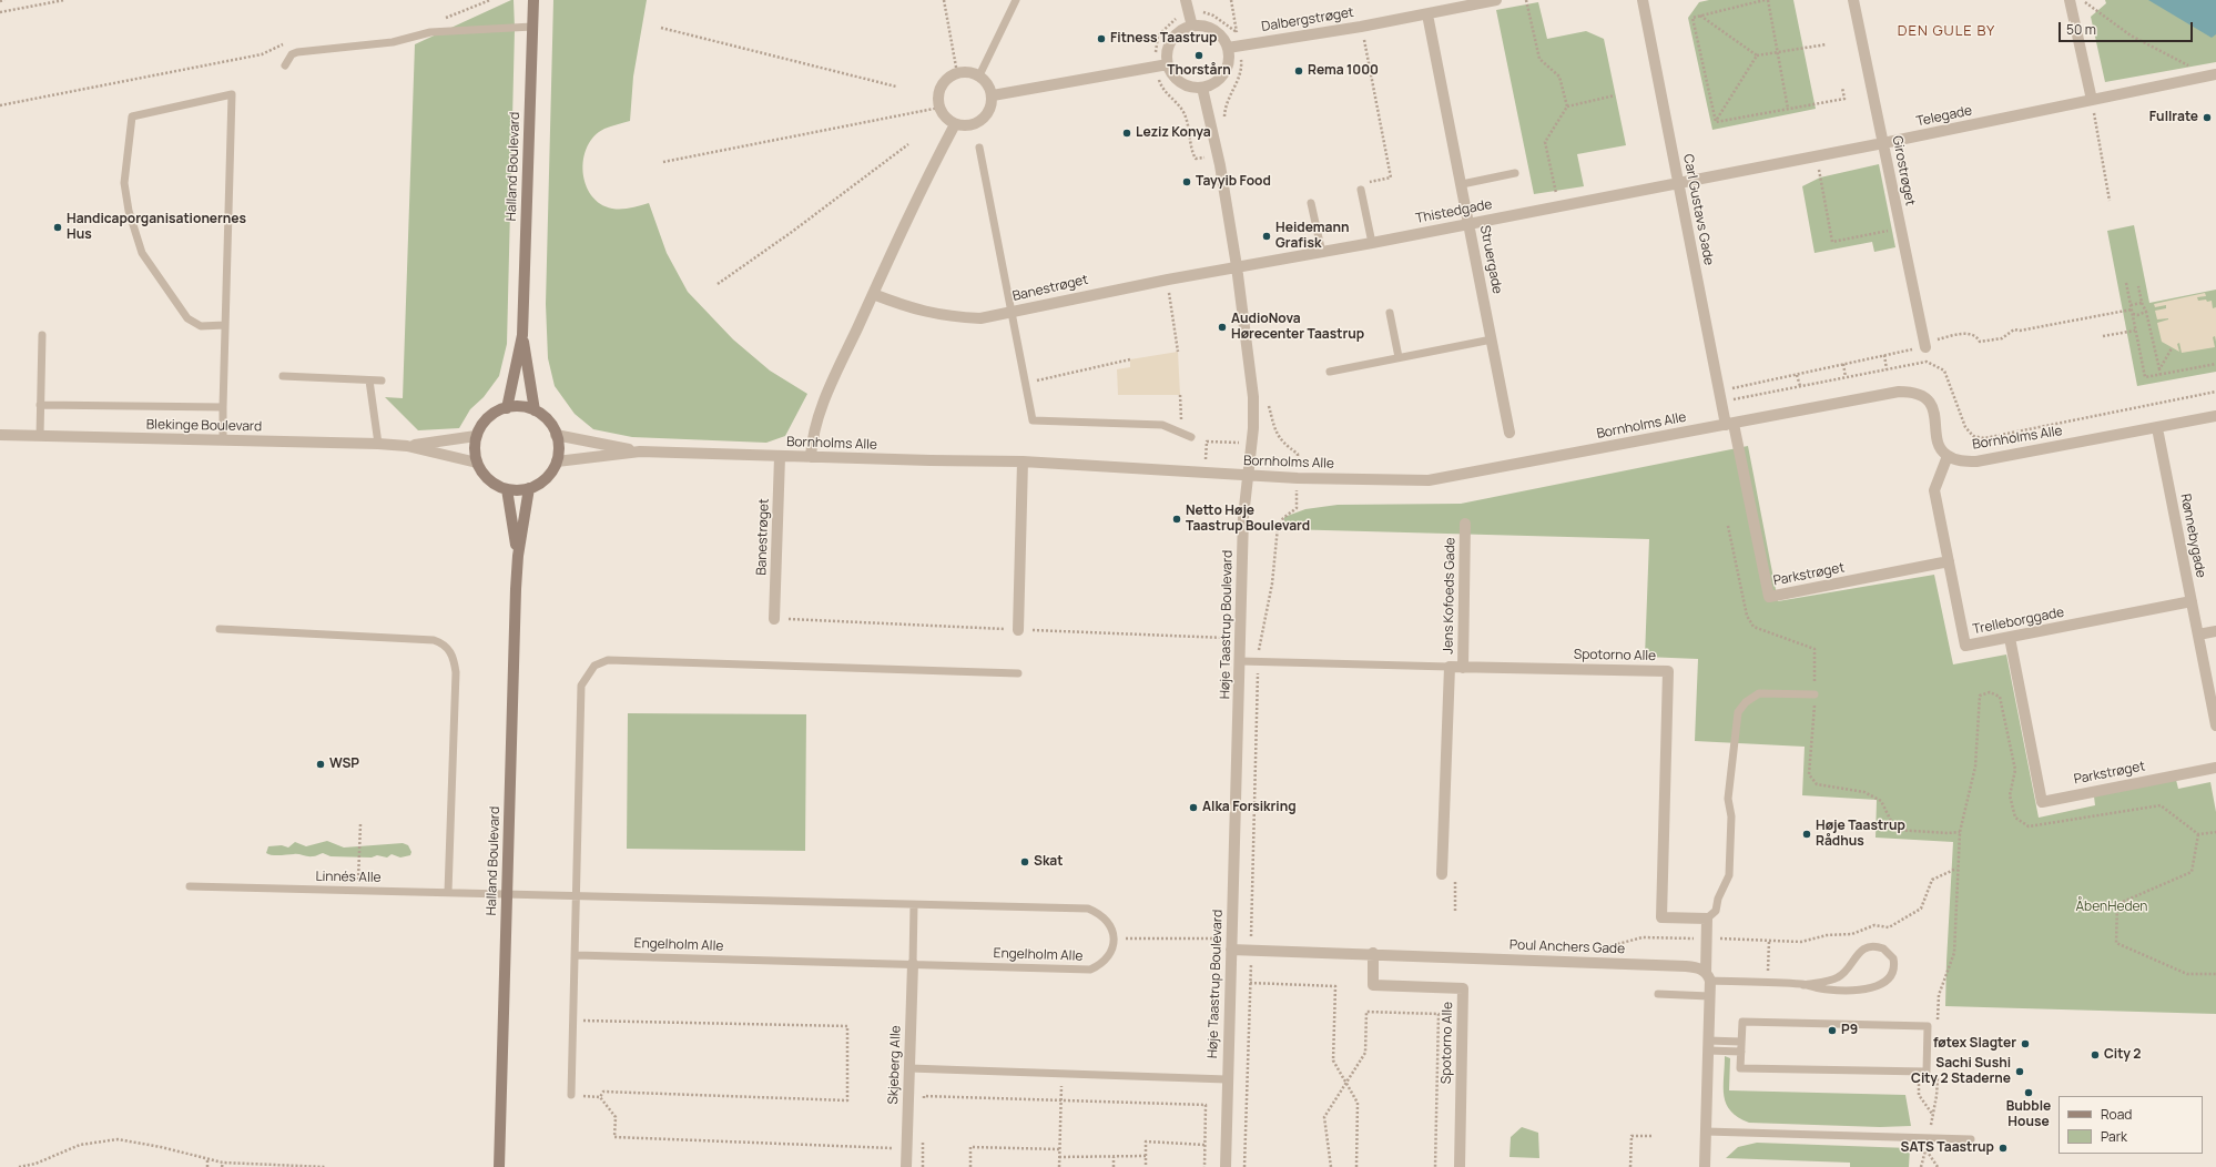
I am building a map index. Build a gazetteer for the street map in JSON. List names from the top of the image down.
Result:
{
  "streets": {
    "street": [
      "Dalbergstrøget",
      "Telegade",
      "Halland Boulevard",
      "Girostrøget",
      "Carl Gustavs Gade",
      "Thistedgade",
      "Struergade",
      "Banestrøget",
      "Blekinge Boulevard",
      "Bornholms Alle",
      "Rønnebygade",
      "Parkstrøget",
      "Jens Kofoeds Gade",
      "Trelleborggade",
      "Høje Taastrup Boulevard",
      "Spotorno Alle",
      "Poul Anchers Gade",
      "Skjeberg Alle"
    ],
    "lane": ["Linnés Alle", "Engelholm Alle"]
  },
  "crossings": [
    ["Dalbergstrøget", "Struergade"],
    ["Dalbergstrøget", "Høje Taastrup Boulevard"],
    ["Telegade", "Girostrøget"],
    ["Telegade", "Carl Gustavs Gade"],
    ["Telegade", "Thistedgade"],
    ["Halland Boulevard", "Blekinge Boulevard"],
    ["Halland Boulevard", "Bornholms Alle"],
    ["Halland Boulevard", "Linnés Alle"],
    ["Carl Gustavs Gade", "Thistedgade"],
    ["Carl Gustavs Gade", "Bornholms Alle"],
    ["Carl Gustavs Gade", "Parkstrøget"],
    ["Thistedgade", "Struergade"],
    ["Thistedgade", "Banestrøget"],
    ["Thistedgade", "Høje Taastrup Boulevard"],
    ["Banestrøget", "Bornholms Alle"],
    ["Banestrøget", "Høje Taastrup Boulevard"],
    ["Blekinge Boulevard", "Bornholms Alle"],
    ["Bornholms Alle", "Rønnebygade"],
    ["Bornholms Alle", "Parkstrøget"],
    ["Bornholms Alle", "Trelleborggade"],
    ["Bornholms Alle", "Høje Taastrup Boulevard"],
    ["Rønnebygade", "Trelleborggade"],
    ["Parkstrøget", "Trelleborggade"],
    ["Jens Kofoeds Gade", "Spotorno Alle"],
    ["Høje Taastrup Boulevard", "Poul Anchers Gade"],
    ["Spotorno Alle", "Poul Anchers Gade"],
    ["Engelholm Alle", "Skjeberg Alle"]
  ],
  "districts": ["DEN GULE BY"],
  "parks": ["ÅbenHeden"],
  "places": [
    "Fitness Taastrup",
    "Thorstårn",
    "Rema 1000",
    "Fullrate",
    "Leziz Konya",
    "Tayyib Food",
    "Handicaporganisationernes Hus",
    "Heidemann Grafisk",
    "AudioNova Hørecenter Taastrup",
    "Netto Høje Taastrup Boulevard",
    "WSP",
    "Alka Forsikring",
    "Høje Taastrup Rådhus",
    "Skat",
    "P9",
    "føtex Slagter",
    "City 2",
    "Sachi Sushi City 2 Staderne",
    "Bubble House",
    "SATS Taastrup"
  ],
  "legend": ["Road", "Park"],
  "scale_bar": "50 m"
}
